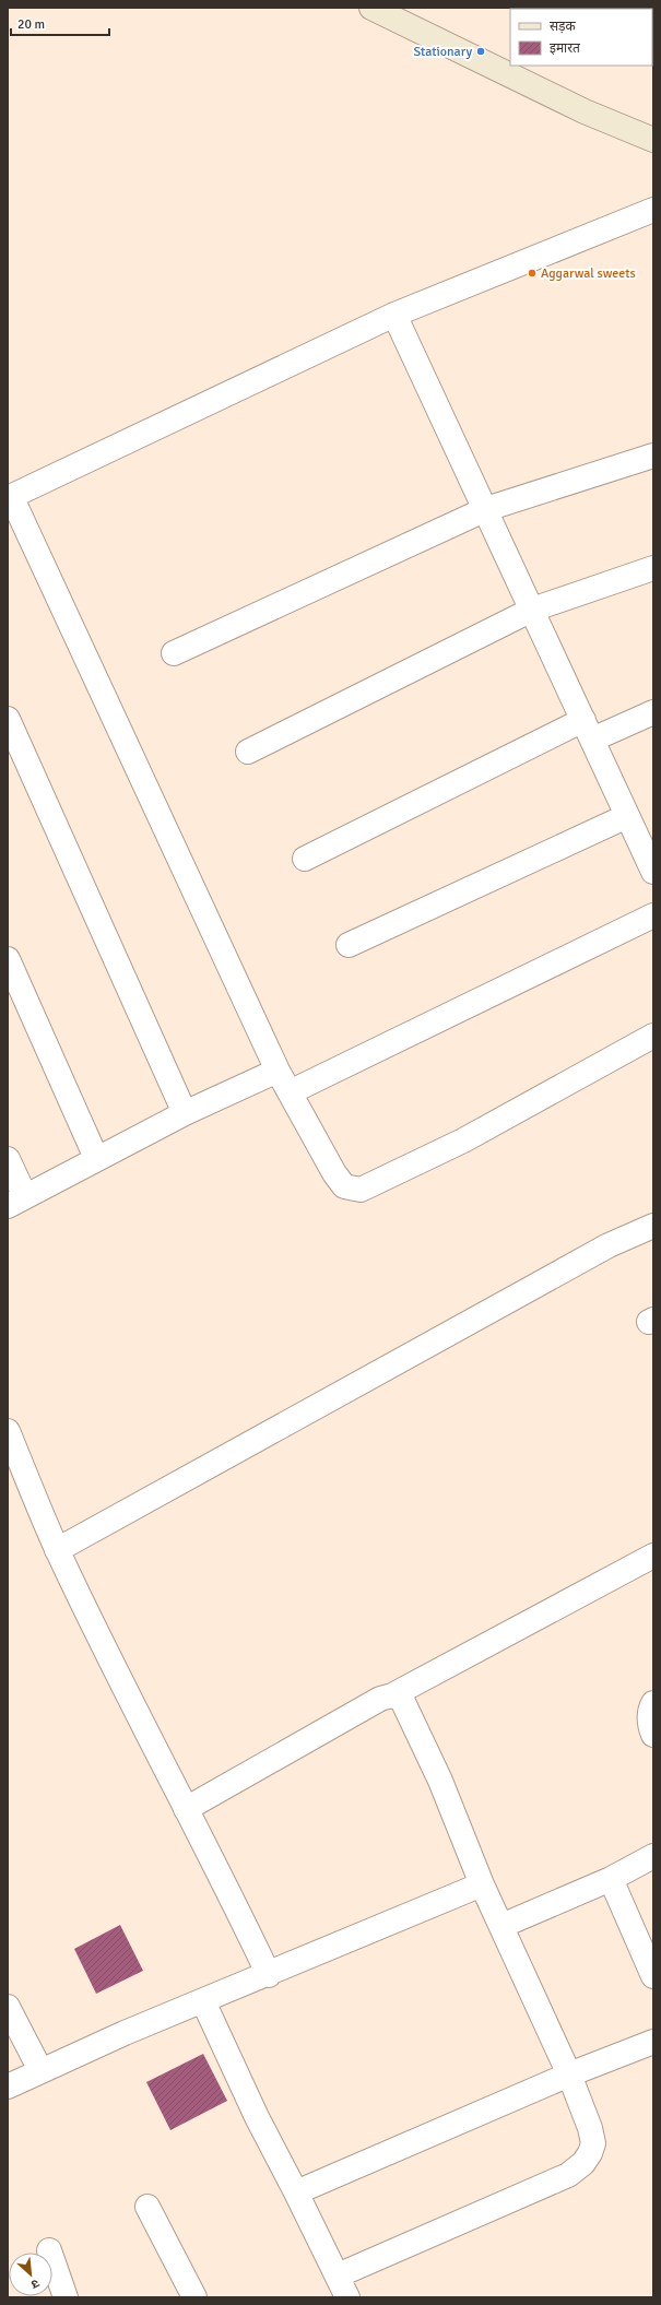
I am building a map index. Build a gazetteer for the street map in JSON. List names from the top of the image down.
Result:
{
  "places": ["Stationary", "Aggarwal sweets"],
  "legend": ["सड़क", "इमारत"],
  "scale_bar": "20 m",
  "north": "bottom right"
}
